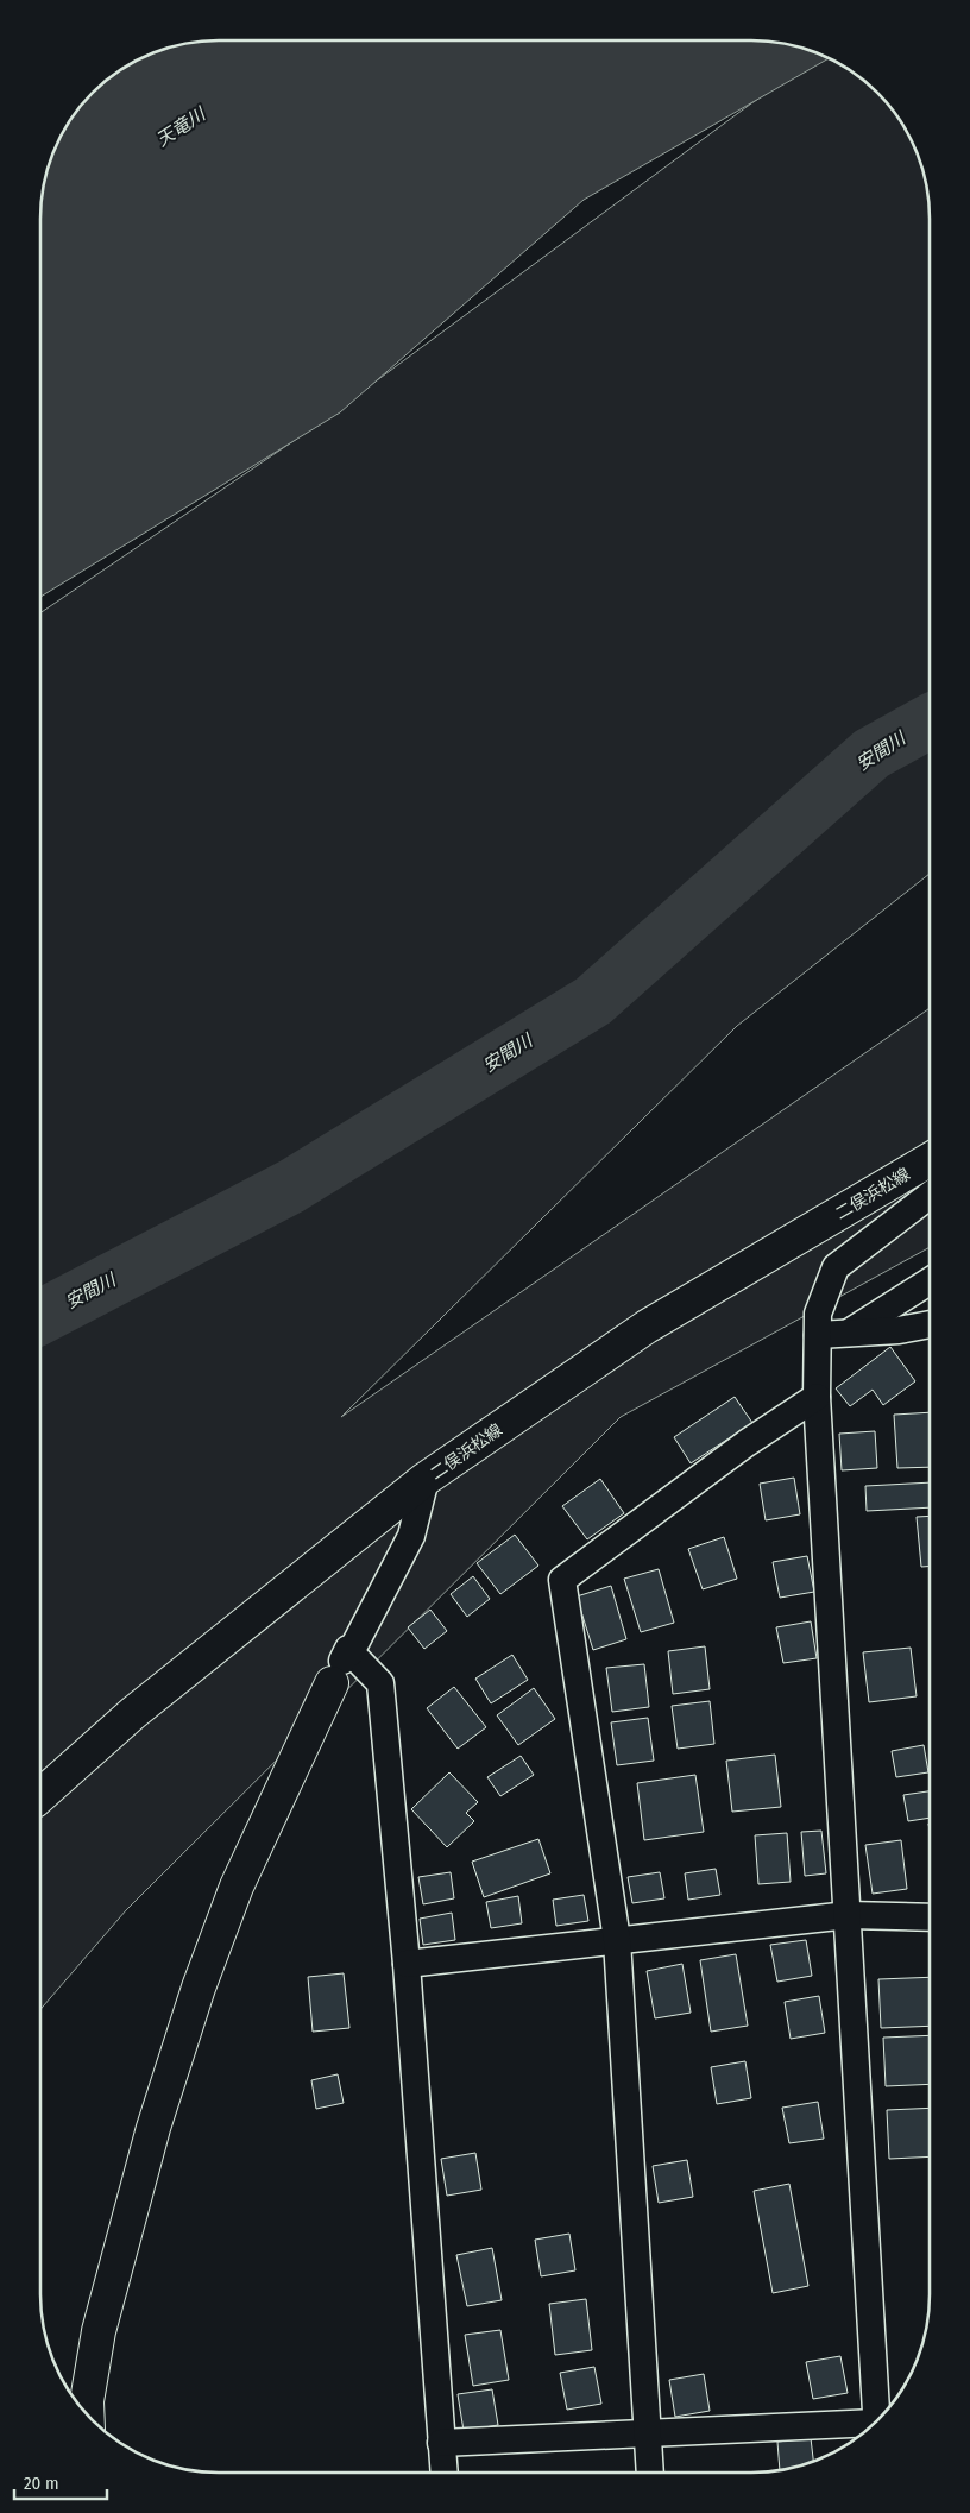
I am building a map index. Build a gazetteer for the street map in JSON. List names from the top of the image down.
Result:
{
  "streets": {
    "main road": ["二俣浜松線"]
  },
  "water": ["天竜川", "安間川"],
  "scale_bar": "20 m"
}
